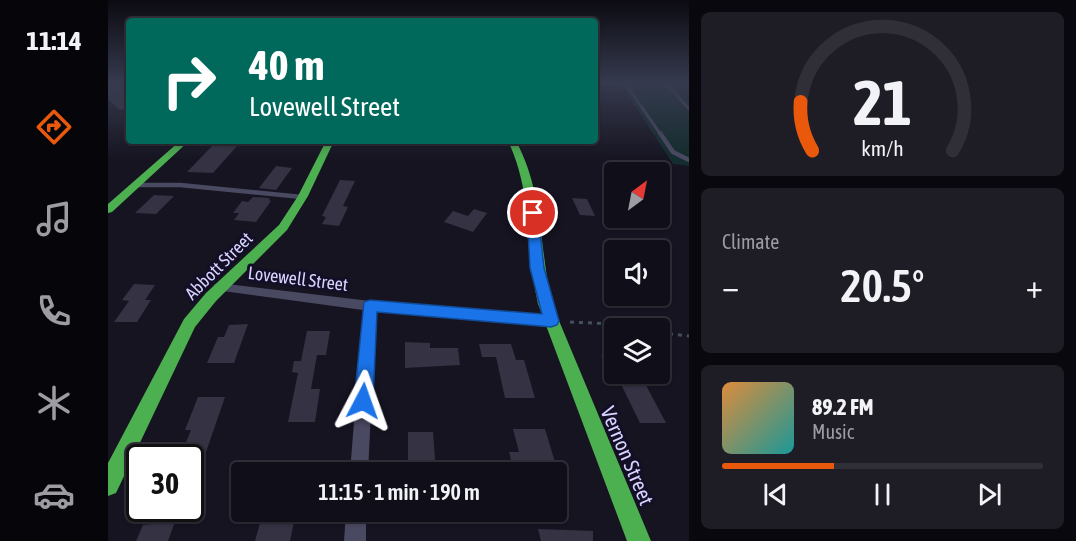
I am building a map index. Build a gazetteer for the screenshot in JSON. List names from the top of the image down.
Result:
{
  "streets": {
    "street": ["Abbott Street", "Lovewell Street", "Vernon Street"]
  },
  "crossings": [
    ["Abbott Street", "Lovewell Street"],
    ["Lovewell Street", "Vernon Street"]
  ],
  "north": "top right",
  "page": {
    "tabs": "11:14",
    "turn": ["40 m", "Lovewell Street"],
    "tile": "Climate",
    "heat": ["−", "20.5°", "+"],
    "song": ["89.2 FM", "Music"],
    "limit": "30",
    "trip": "11:15 · 1 min · 190 m",
    "gauge": ["21", "km/h"]
  }
}
